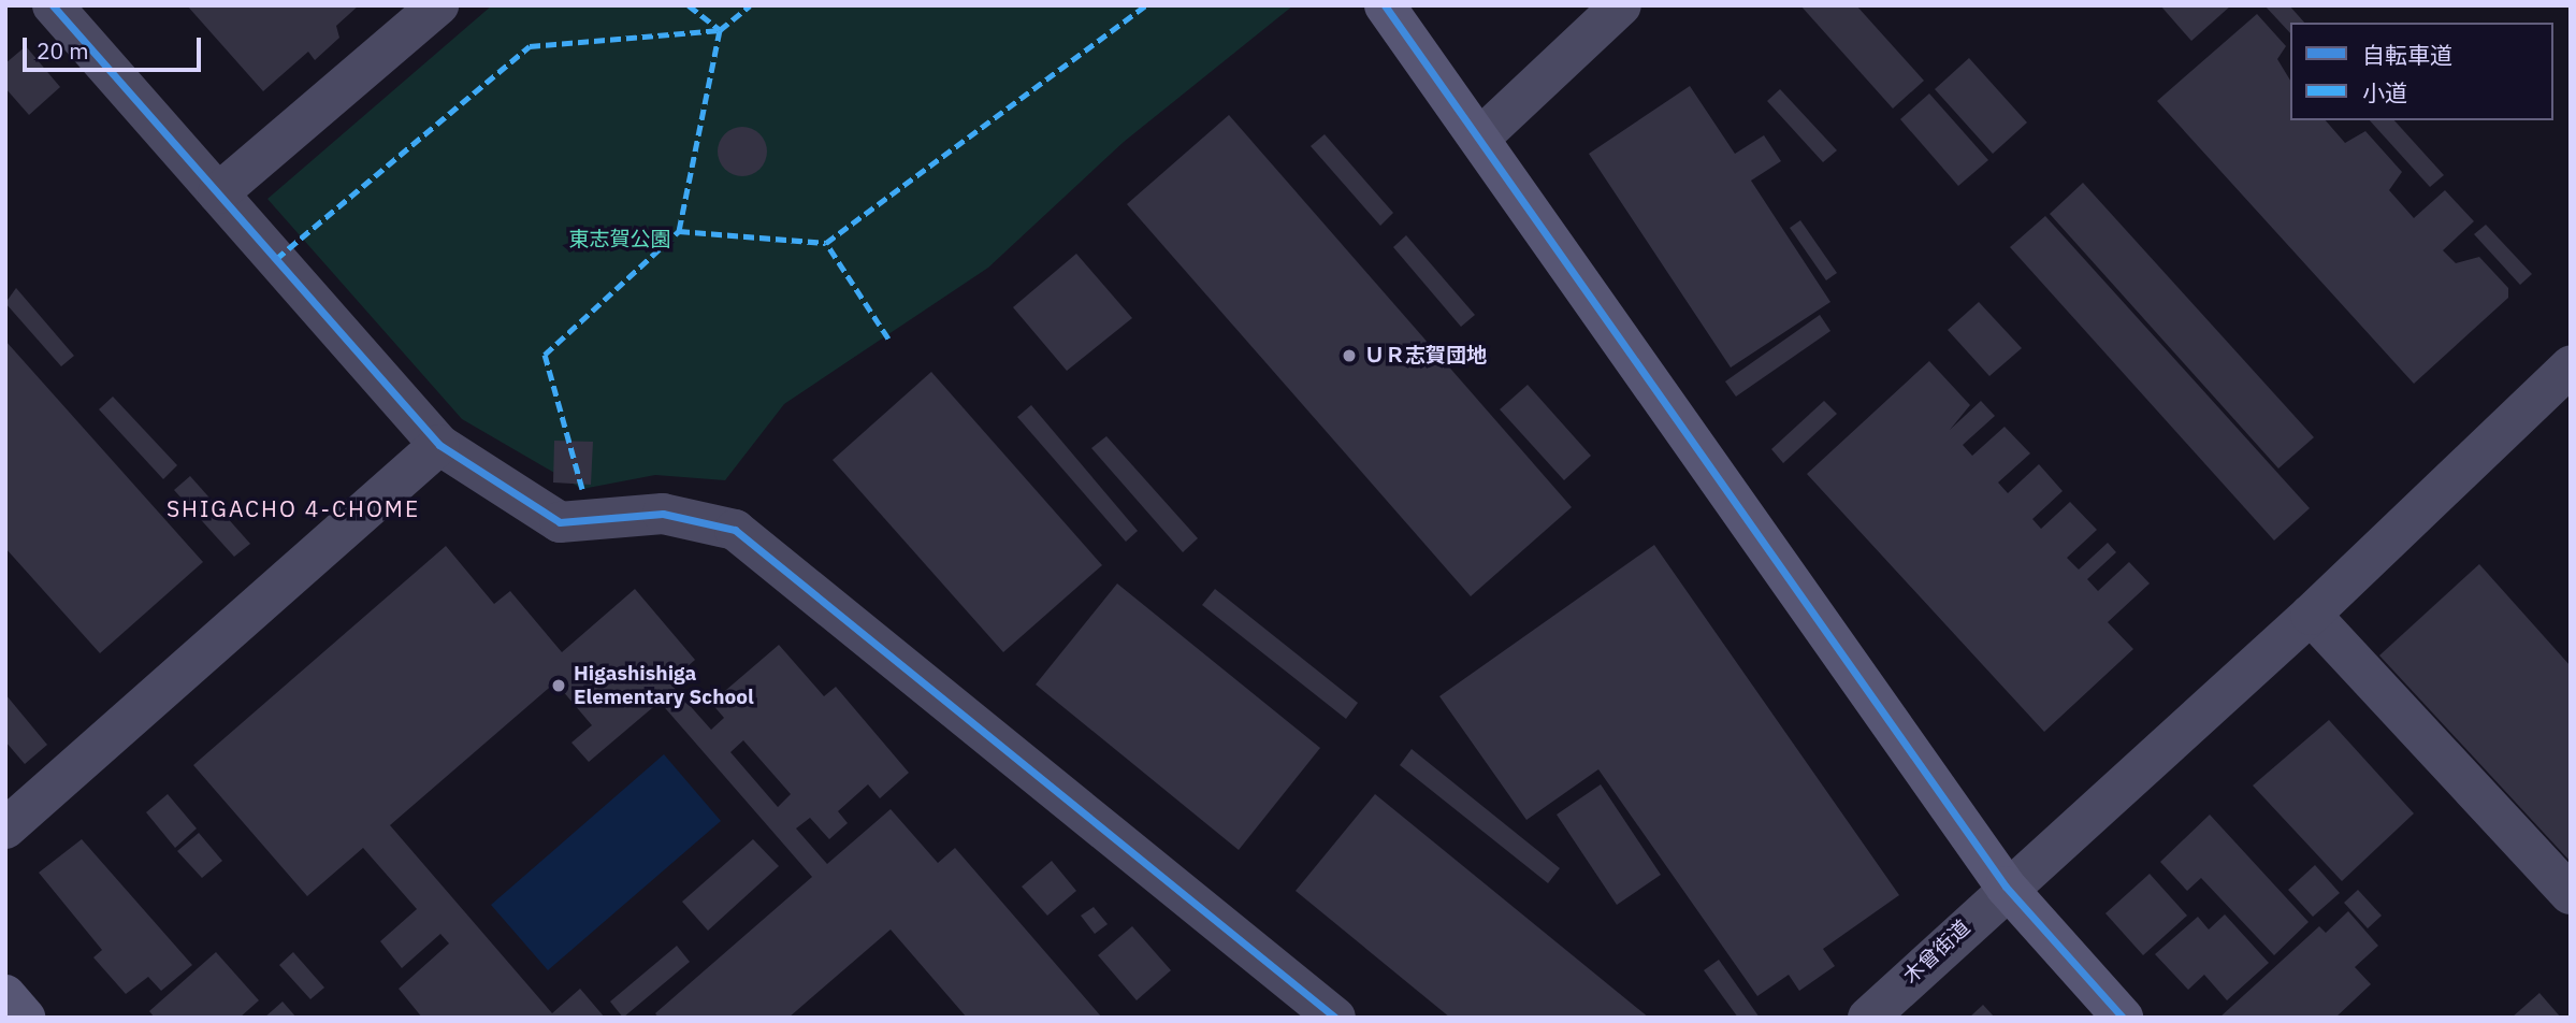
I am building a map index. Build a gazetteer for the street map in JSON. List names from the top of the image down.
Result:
{
  "streets": {
    "street": ["木曾街道"]
  },
  "districts": ["SHIGACHO 4-CHOME"],
  "parks": ["東志賀公園"],
  "places": ["ＵＲ志賀団地", "Higashishiga Elementary School"],
  "legend": ["自転車道", "小道"],
  "scale_bar": "20 m"
}
